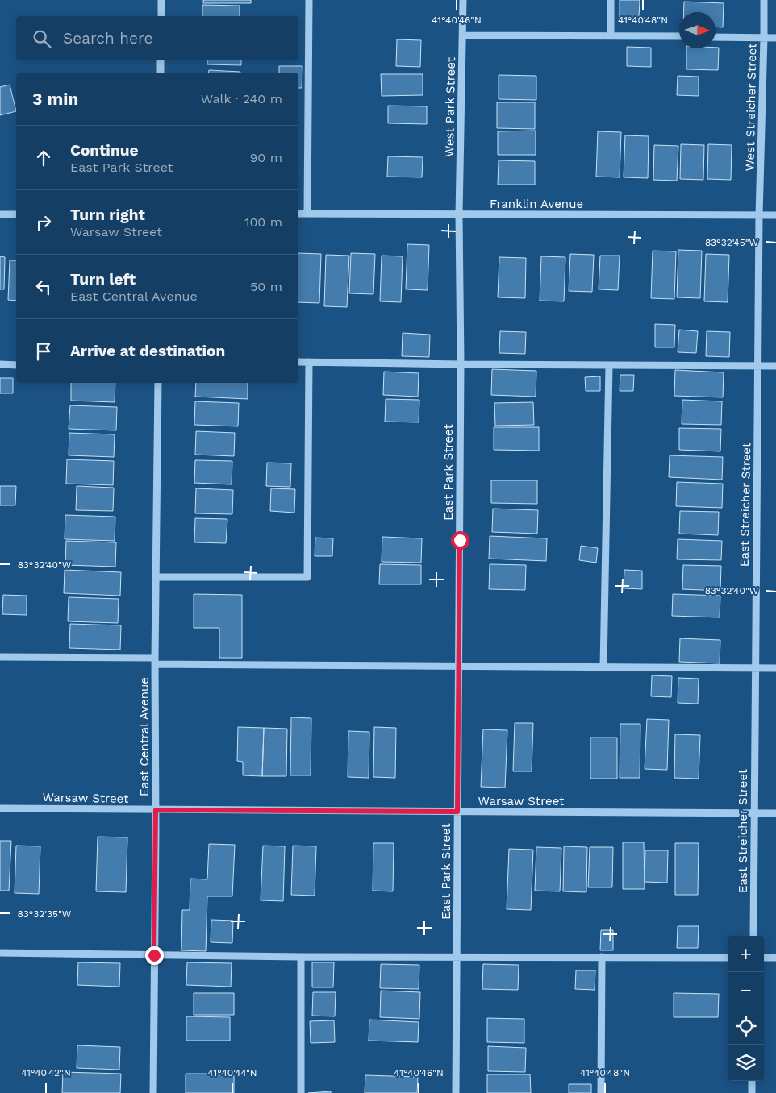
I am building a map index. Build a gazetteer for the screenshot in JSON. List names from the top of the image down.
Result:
{
  "streets": {
    "street": [
      "West Park Street",
      "West Streicher Street",
      "Franklin Avenue",
      "East Park Street",
      "East Streicher Street",
      "East Central Avenue",
      "Warsaw Street"
    ]
  },
  "crossings": [
    ["West Park Street", "Franklin Avenue"],
    ["West Park Street", "East Park Street"],
    ["West Streicher Street", "Franklin Avenue"],
    ["West Streicher Street", "East Streicher Street"],
    ["Franklin Avenue", "East Park Street"],
    ["Franklin Avenue", "East Streicher Street"],
    ["East Park Street", "Warsaw Street"],
    ["East Streicher Street", "Warsaw Street"],
    ["East Central Avenue", "Warsaw Street"]
  ],
  "north": "right",
  "page": {
    "search": "Search here",
    "heading": ["3 min", "Walk · 240 m"],
    "list": [
      ["Continue", "East Park Street", "90 m"],
      ["Turn right", "Warsaw Street", "100 m"],
      ["Turn left", "East Central Avenue", "50 m"],
      "Arrive at destination"
    ],
    "map_buttons": ["+", "−"]
  },
  "coordinates": [
    "41°40'46\"N",
    "41°40'48\"N",
    "83°32'45\"W",
    "83°32'40\"W",
    "83°32'35\"W",
    "41°40'42\"N",
    "41°40'44\"N"
  ]
}
